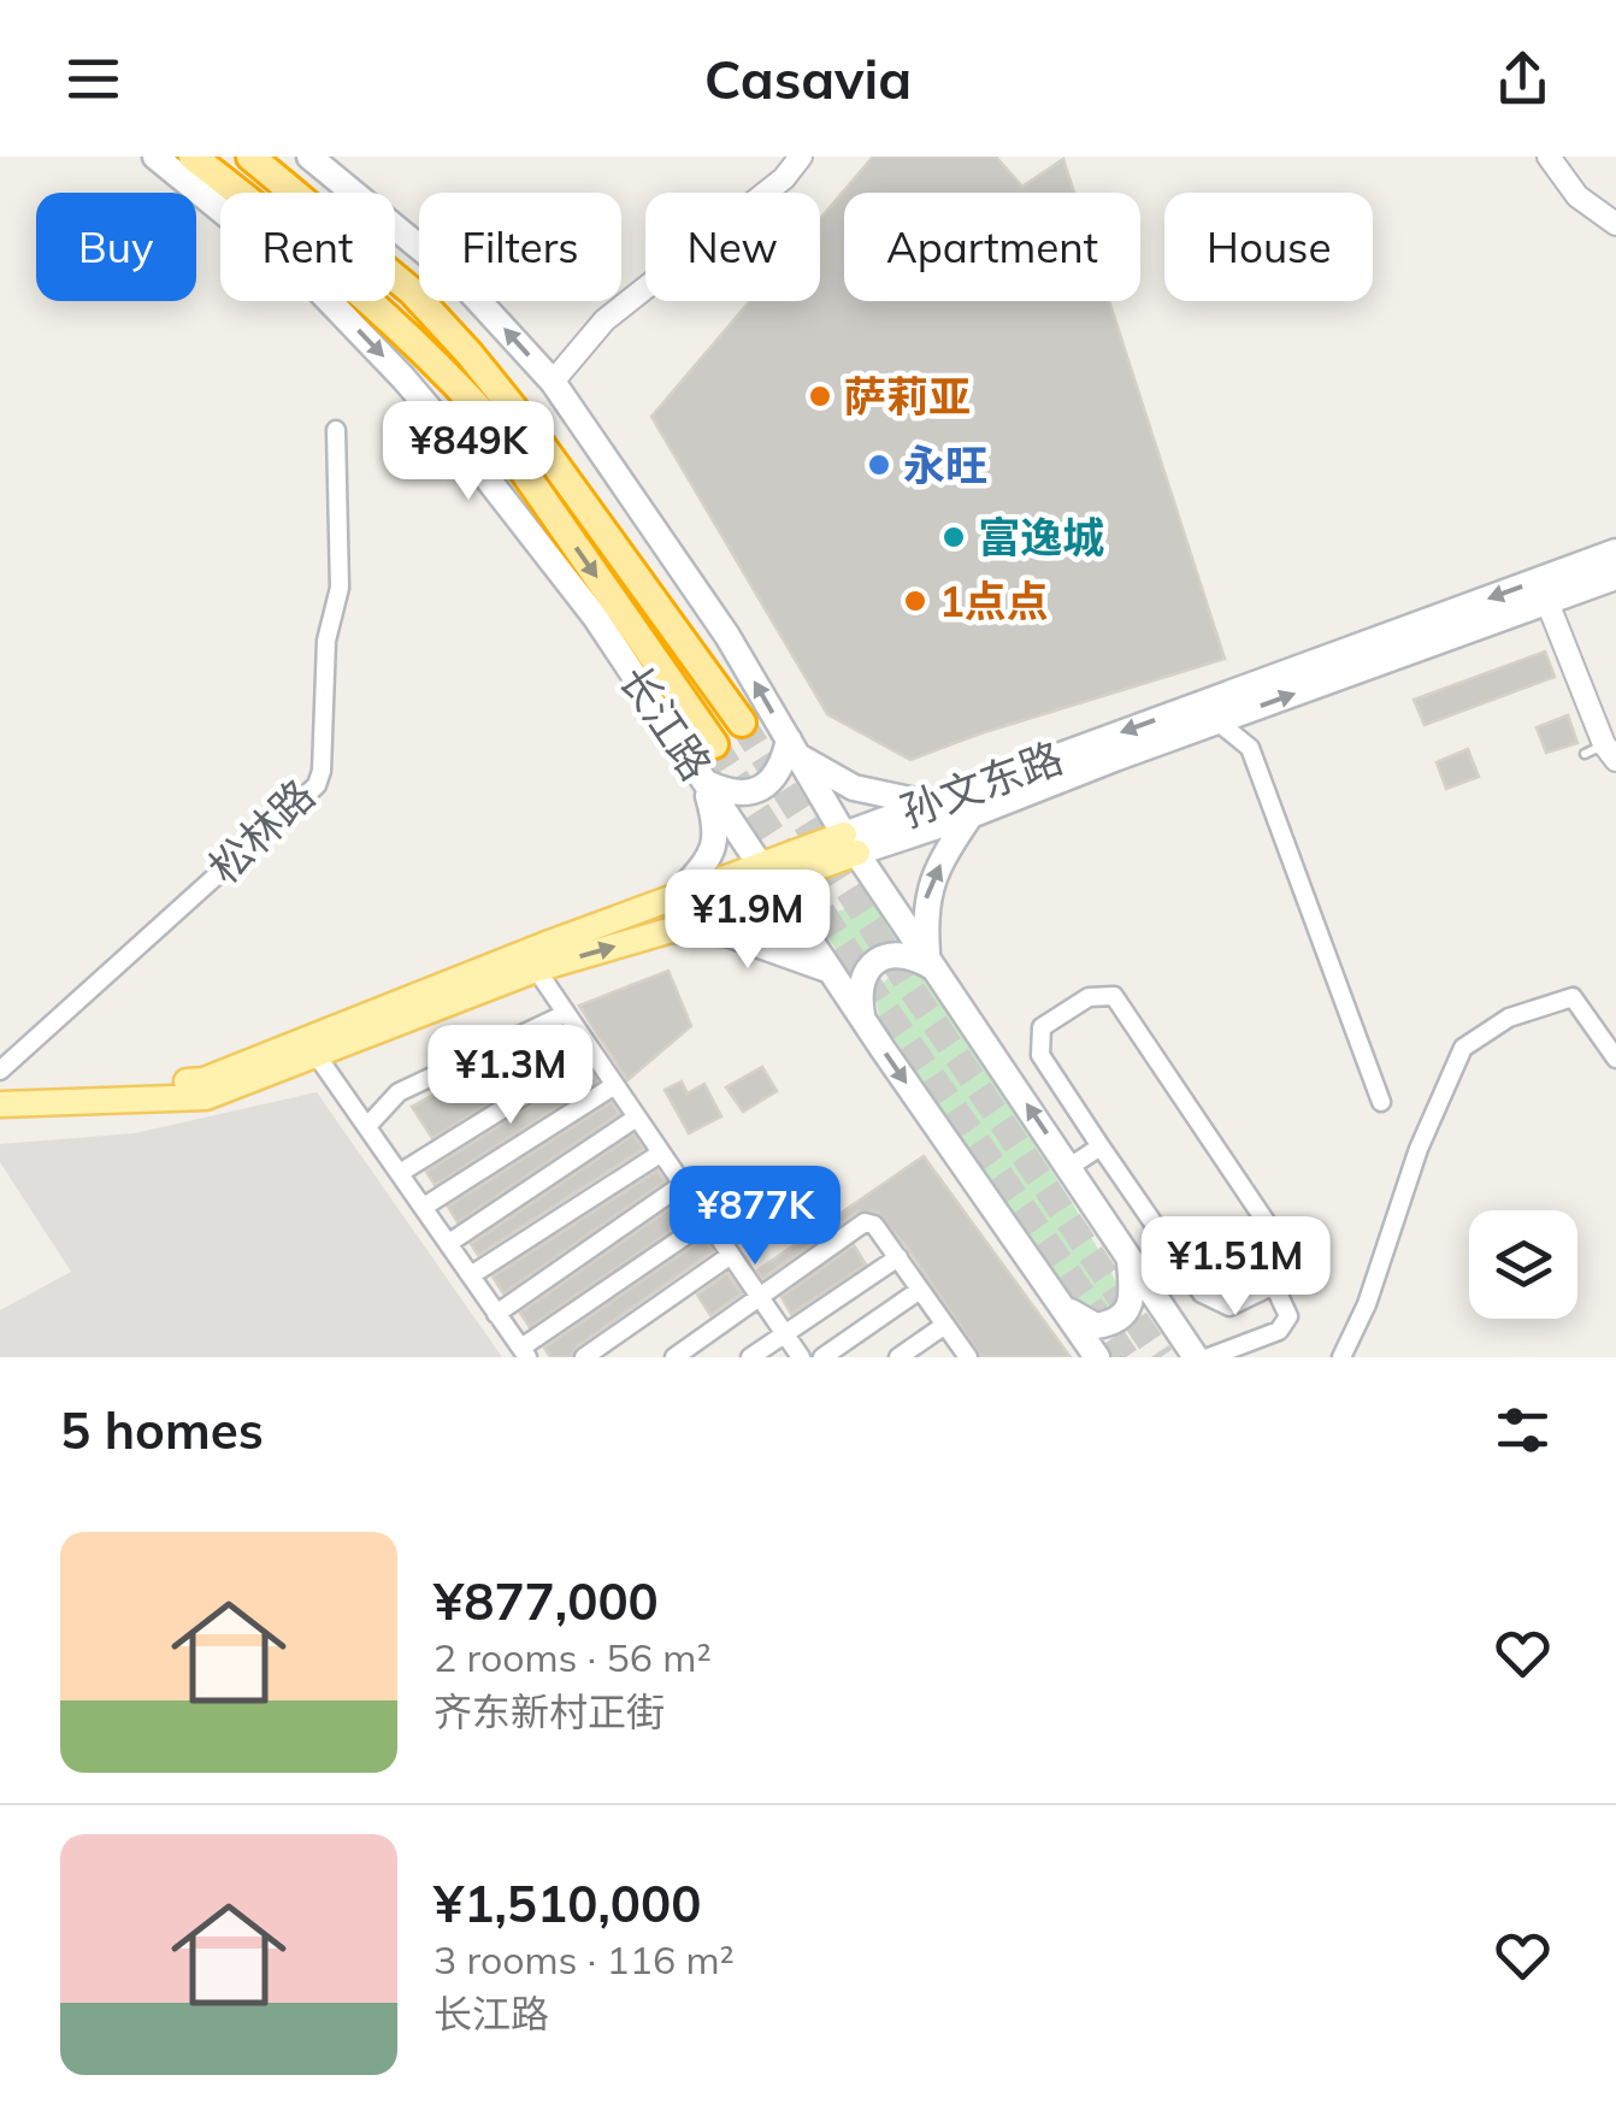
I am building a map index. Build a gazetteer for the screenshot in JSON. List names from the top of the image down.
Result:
{
  "streets": {
    "highway": ["长江路"],
    "main road": ["孙文东路"],
    "street": ["松林路"]
  },
  "crossings": [
    ["长江路", "孙文东路"]
  ],
  "places": [
    "萨莉亚",
    "永旺",
    "富逸城",
    "1点点"
  ],
  "page": {
    "header": "Casavia",
    "chip": [
      "Buy",
      "Rent",
      "Filters",
      "New",
      "Apartment",
      "House"
    ],
    "price": [
      "¥849K",
      "¥1.9M",
      "¥1.3M",
      "¥877K",
      "¥1.51M"
    ],
    "heading": "5 homes",
    "list": [
      {
        "name": "¥877,000",
        "note": "2 rooms · 56 m² · 齐东新村正街"
      },
      {
        "name": "¥1,510,000",
        "note": "3 rooms · 116 m² · 长江路"
      }
    ]
  }
}
